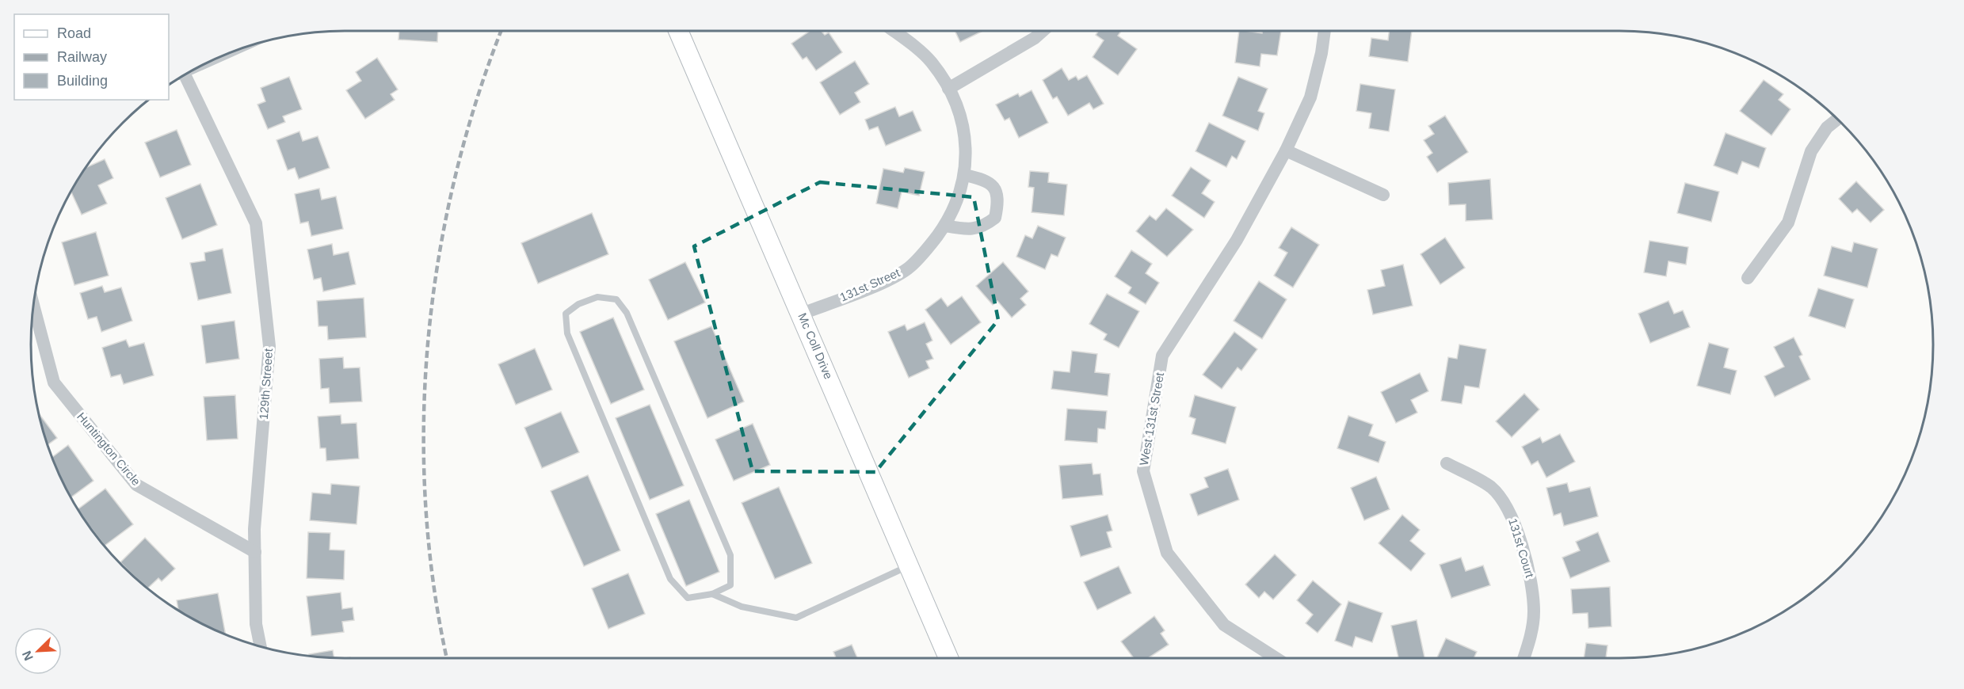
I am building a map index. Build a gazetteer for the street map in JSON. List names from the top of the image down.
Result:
{
  "streets": {
    "main road": ["Mc Coll Drive"],
    "street": [
      "131st Street",
      "129th Streeet",
      "West 131st Street",
      "Huntington Circle",
      "131st Court"
    ]
  },
  "crossings": [
    ["131st Street", "Mc Coll Drive"],
    ["129th Streeet", "Huntington Circle"]
  ],
  "legend": ["Road", "Railway", "Building"],
  "north": "bottom left"
}
